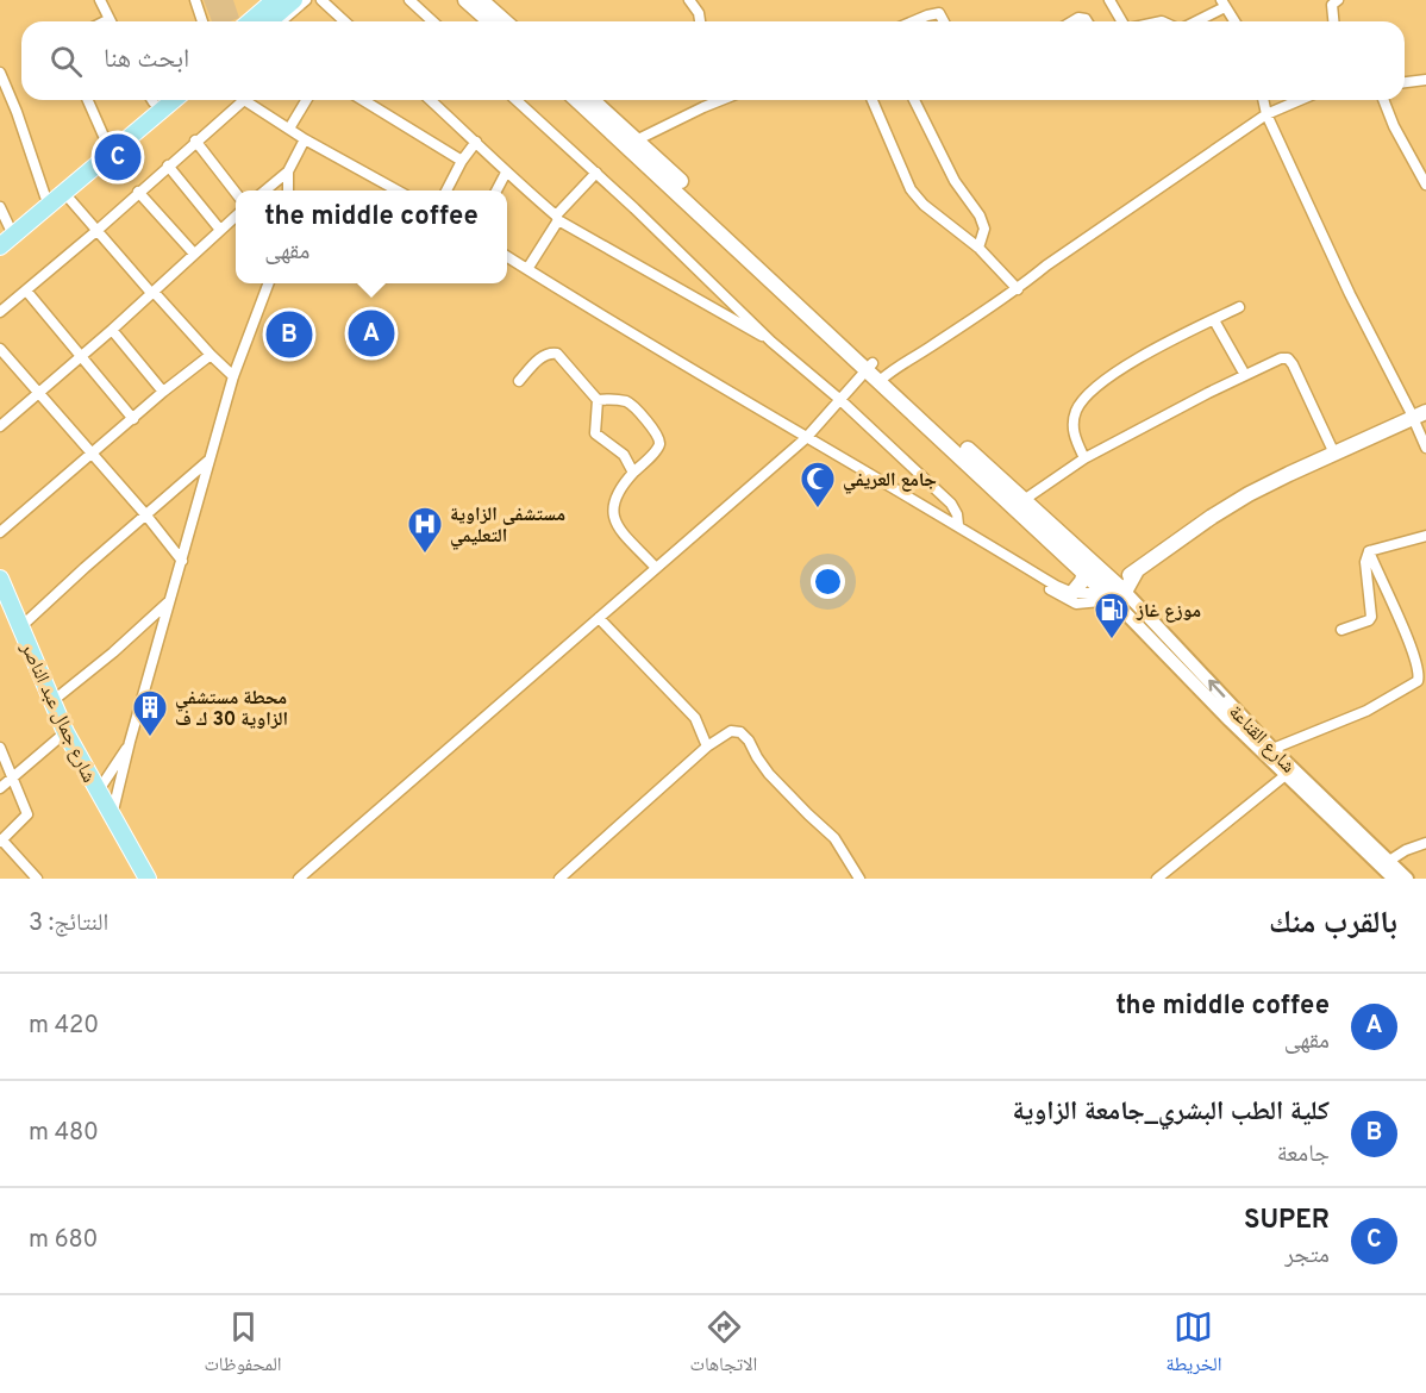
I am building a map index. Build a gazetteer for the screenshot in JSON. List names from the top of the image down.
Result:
{
  "streets": {
    "main road": ["شارع جمال عبد الناصر"],
    "street": ["شارع القناعة"]
  },
  "places": {
    "mosque": ["جامع العريفي"],
    "hospital": ["مستشفى الزاوية التعليمي"],
    "fuel station": ["موزع غاز"],
    "building": ["محطة مستشفي الزاوية 30 ك ف"]
  },
  "page": {
    "search": "ابحث هنا",
    "pins": ["C", "A", "B"],
    "popup": ["the middle coffee", "مقهى"],
    "heading": ["بالقرب منك", "النتائج: 3"],
    "list": [
      {
        "mark": "A",
        "name": "the middle coffee",
        "note": "مقهى",
        "value": "420 m"
      },
      {
        "mark": "B",
        "name": "كلية الطب البشري_جامعة الزاوية",
        "note": "جامعة",
        "value": "480 m"
      },
      {
        "mark": "C",
        "name": "SUPER",
        "note": "متجر",
        "value": "680 m"
      }
    ],
    "nav": ["الخريطة", "الاتجاهات", "المحفوظات"]
  }
}
